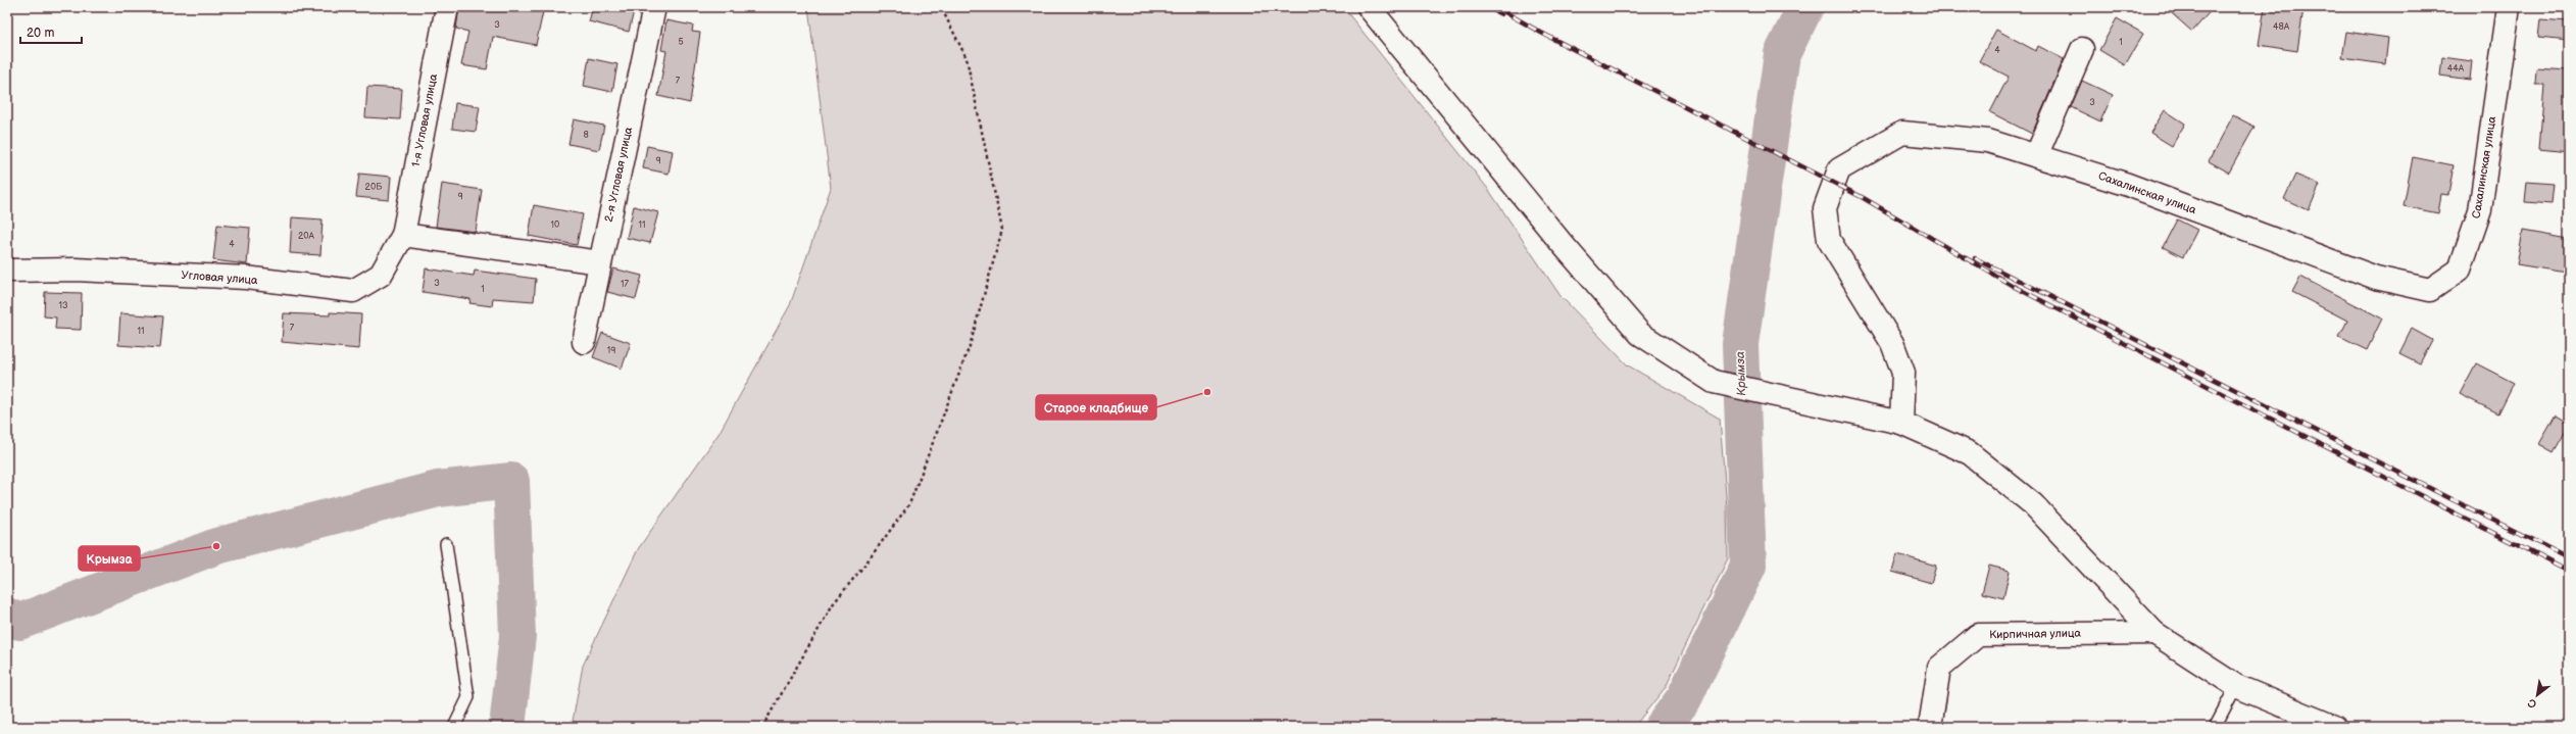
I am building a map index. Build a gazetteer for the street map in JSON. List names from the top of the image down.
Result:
{
  "streets": {
    "street": [
      "1-я Угловая улица",
      "Сахалинская улица",
      "2-я Угловая улица",
      "Угловая улица",
      "Кирпичная улица"
    ]
  },
  "crossings": [
    ["1-я Угловая улица", "Угловая улица"]
  ],
  "water": ["Крымза"],
  "places": ["Старое кладбище", "Крымза"],
  "house_numbers": [
    "3",
    "48А",
    "5",
    "1",
    "4",
    "44А",
    "7",
    "3",
    "8",
    "9",
    "20Б",
    "9",
    "10",
    "11",
    "20А",
    "4",
    "3",
    "17",
    "1",
    "13",
    "7",
    "11",
    "19"
  ],
  "scale_bar": "20 m",
  "north": "bottom left"
}
